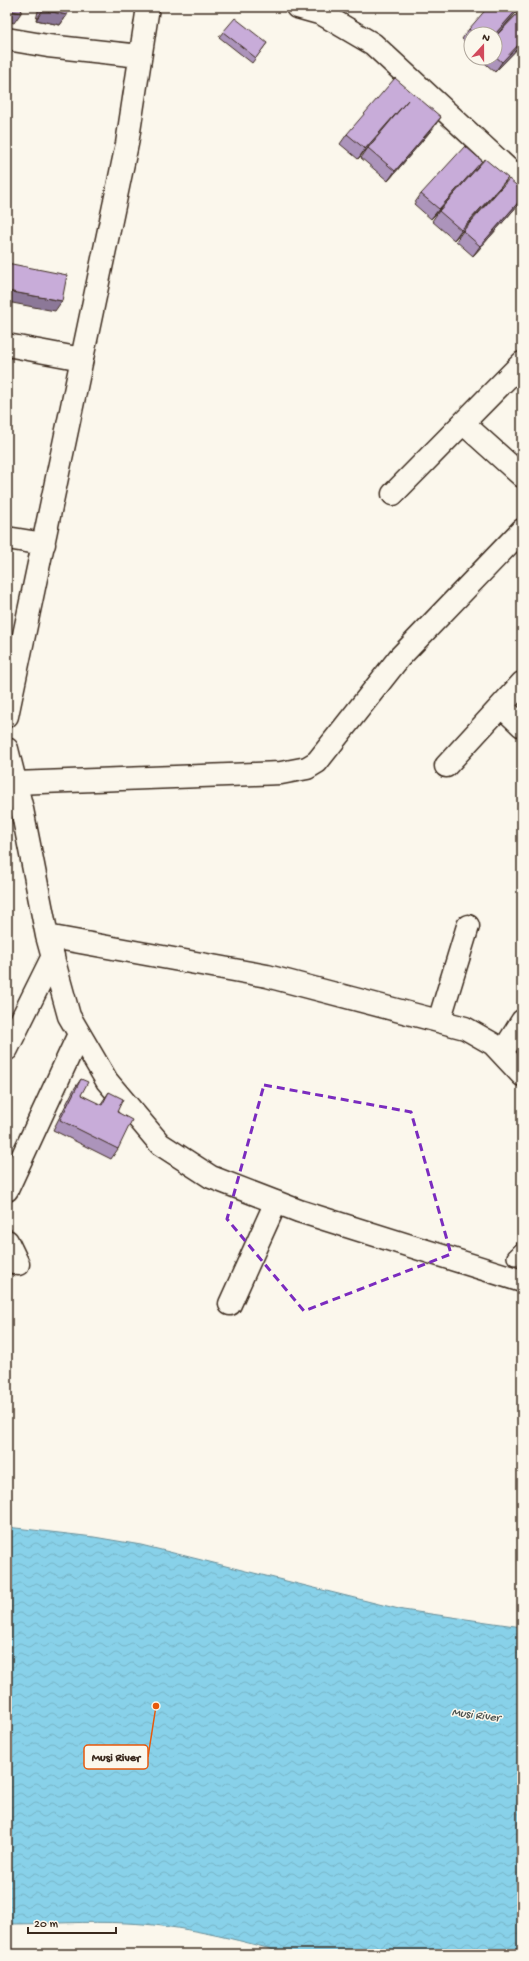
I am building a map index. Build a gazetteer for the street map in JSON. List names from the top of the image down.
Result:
{
  "water": ["Musi River"],
  "places": ["Musi River"],
  "scale_bar": "20 m",
  "north": "top"
}
